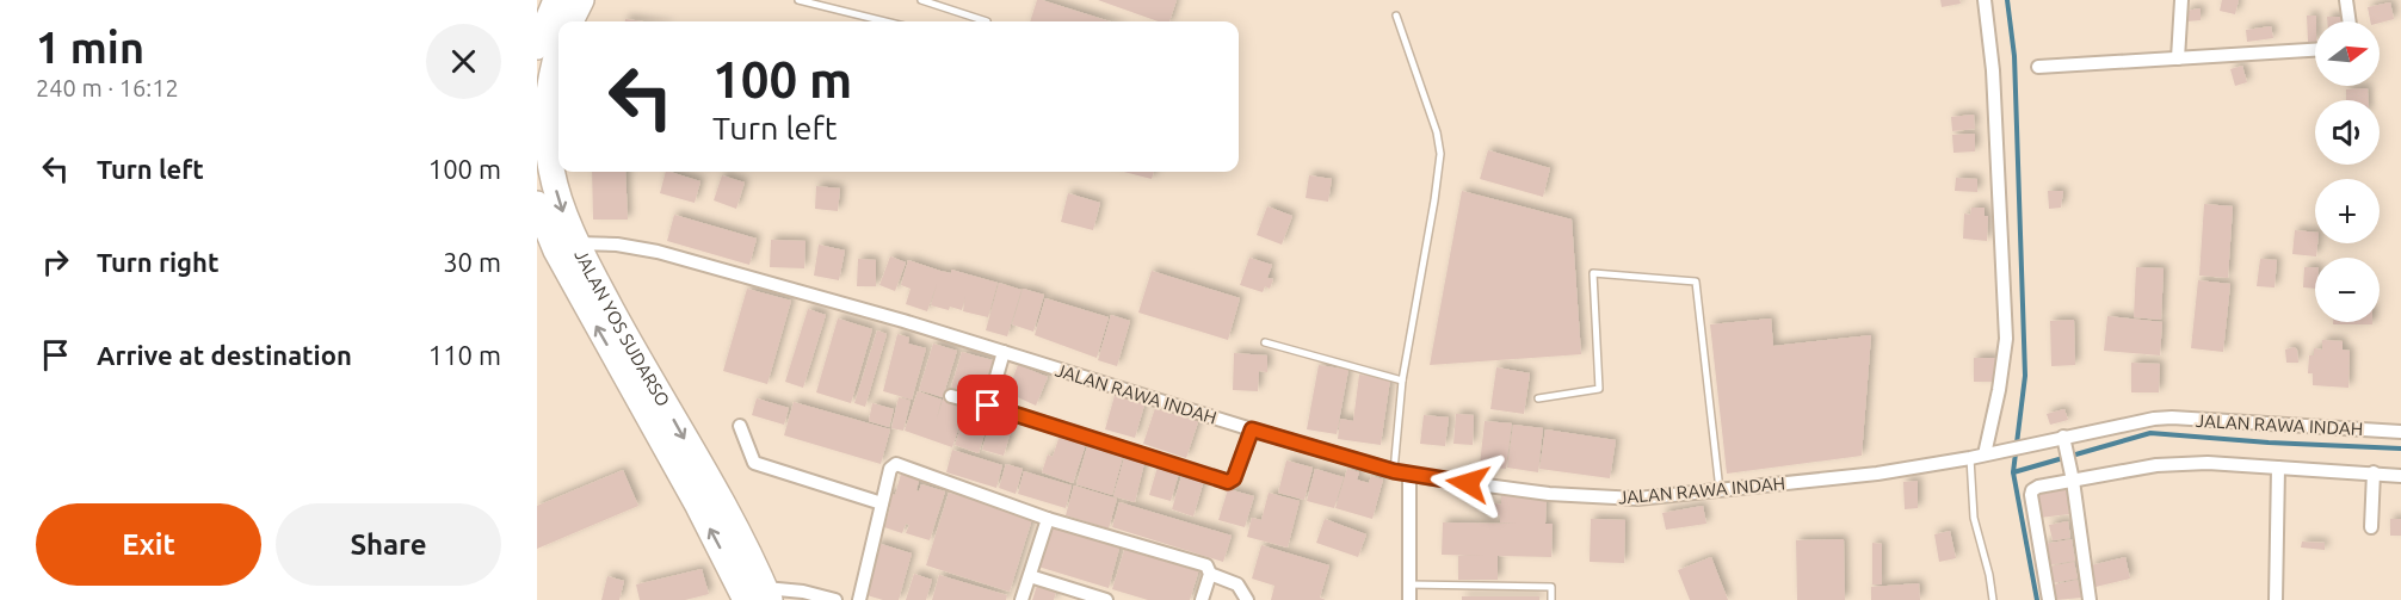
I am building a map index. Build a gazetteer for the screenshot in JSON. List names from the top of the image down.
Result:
{
  "streets": {
    "highway": ["JALAN YOS SUDARSO"],
    "street": ["JALAN RAWA INDAH"]
  },
  "crossings": [
    ["JALAN YOS SUDARSO", "JALAN RAWA INDAH"]
  ],
  "north": "right",
  "page": {
    "heading": ["1 min", "240 m · 16:12"],
    "map_buttons": ["+", "−"],
    "turn": ["100 m", "Turn left"],
    "list": [
      {
        "name": "Turn left",
        "value": "100 m"
      },
      {
        "name": "Turn right",
        "value": "30 m"
      },
      {
        "name": "Arrive at destination",
        "value": "110 m"
      }
    ],
    "buttons": ["Exit", "Share"]
  }
}
